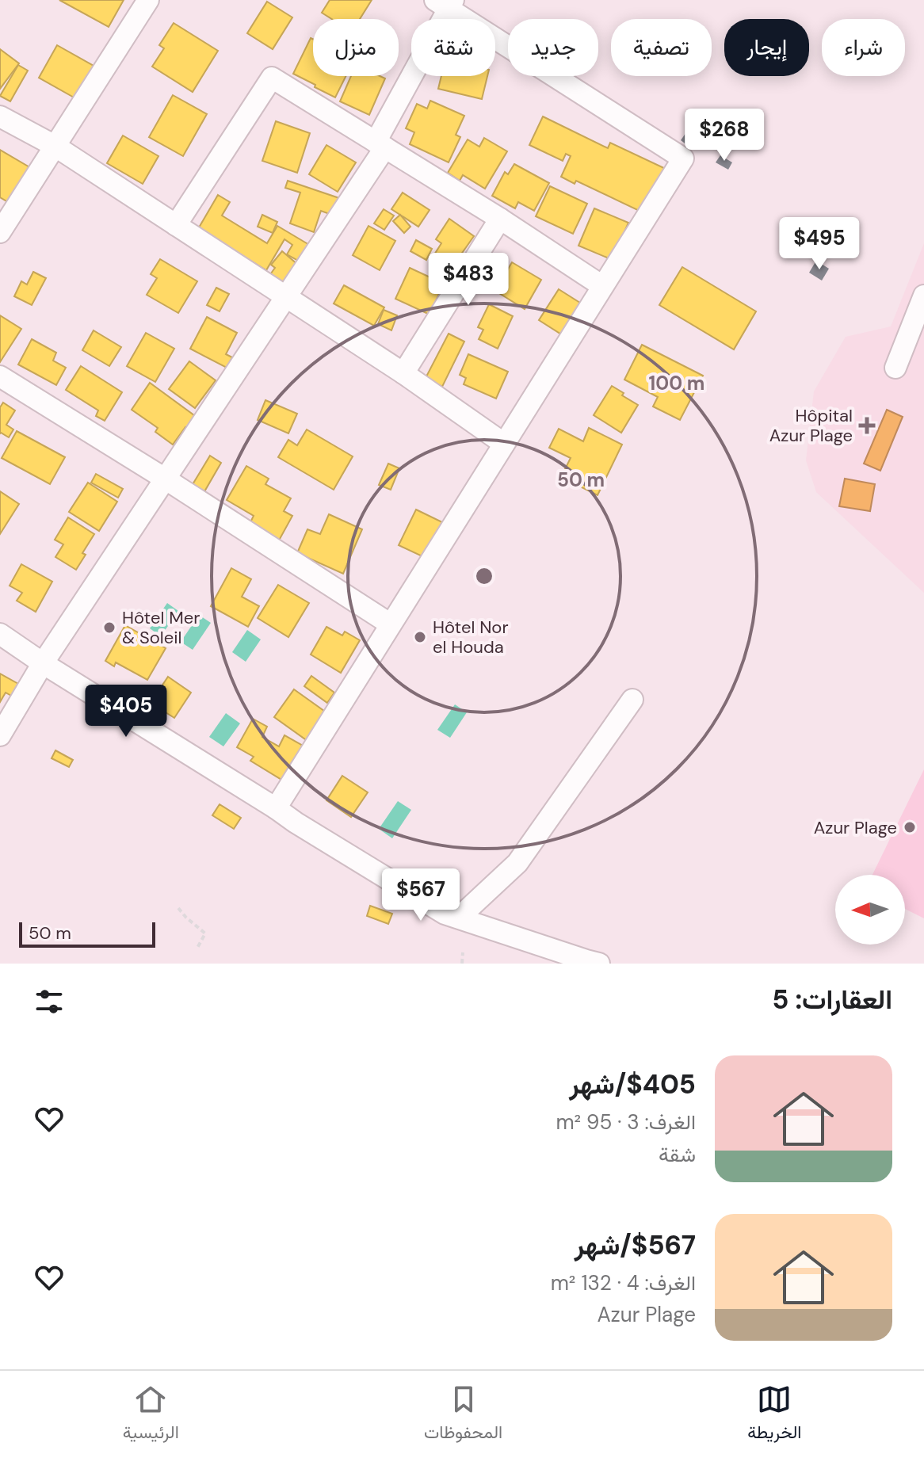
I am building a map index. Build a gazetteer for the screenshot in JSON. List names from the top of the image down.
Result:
{
  "places": {
    "health": ["Hôpital Azur Plage"],
    "other": ["Hôtel Mer & Soleil", "Hôtel Nor el Houda", "Azur Plage"]
  },
  "scale_bar": "50 m",
  "north": "left",
  "page": {
    "chip": [
      "شراء",
      "إيجار",
      "تصفية",
      "جديد",
      "شقة",
      "منزل"
    ],
    "price": [
      "$268",
      "$495",
      "$483",
      "$405",
      "$567"
    ],
    "scale": "50 m",
    "heading": "العقارات: 5",
    "list": [
      {
        "name": "$405/شهر",
        "note": "الغرف: 3 · 95 m² · شقة"
      },
      {
        "name": "$567/شهر",
        "note": "الغرف: 4 · 132 m² · Azur Plage"
      }
    ],
    "tabs": ["الخريطة", "المحفوظات", "الرئيسية"]
  },
  "rings": ["100 m", "50 m"]
}
